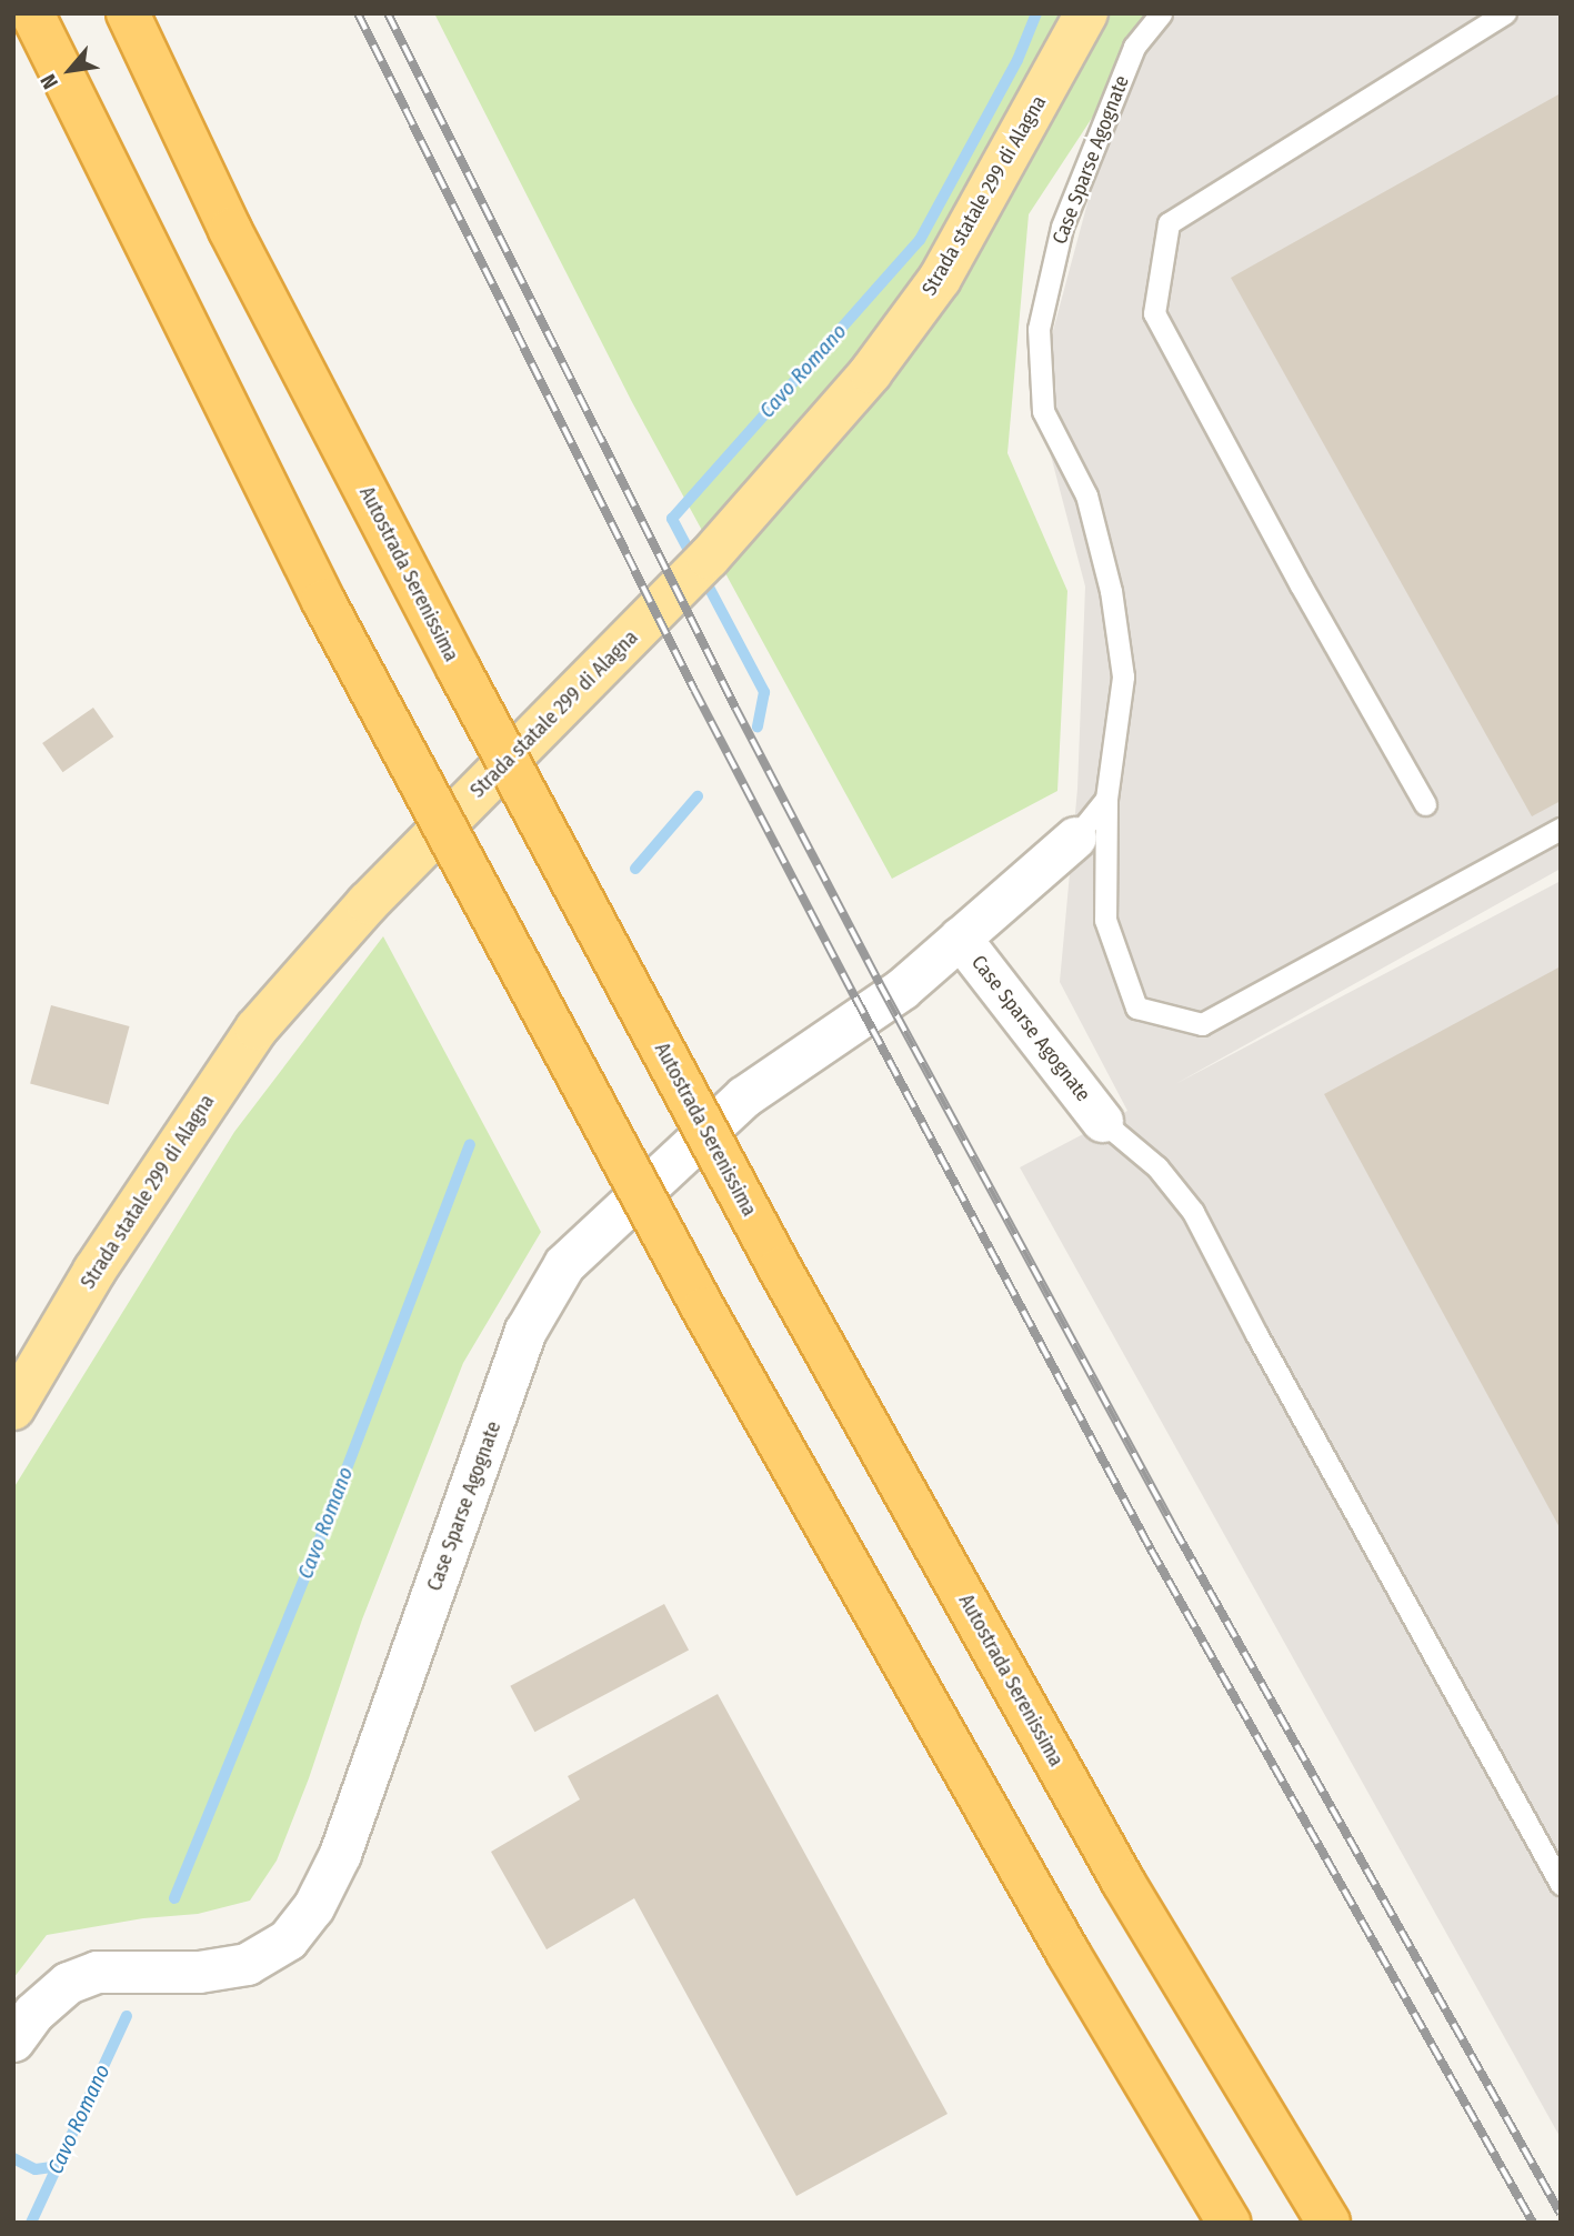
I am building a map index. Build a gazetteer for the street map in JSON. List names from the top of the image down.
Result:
{
  "streets": {
    "highway": ["Autostrada Serenissima"],
    "main road": ["Strada statale 299 di Alagna"],
    "street": ["Case Sparse Agognate"]
  },
  "water": ["Cavo Romano"],
  "north": "bottom left"
}
